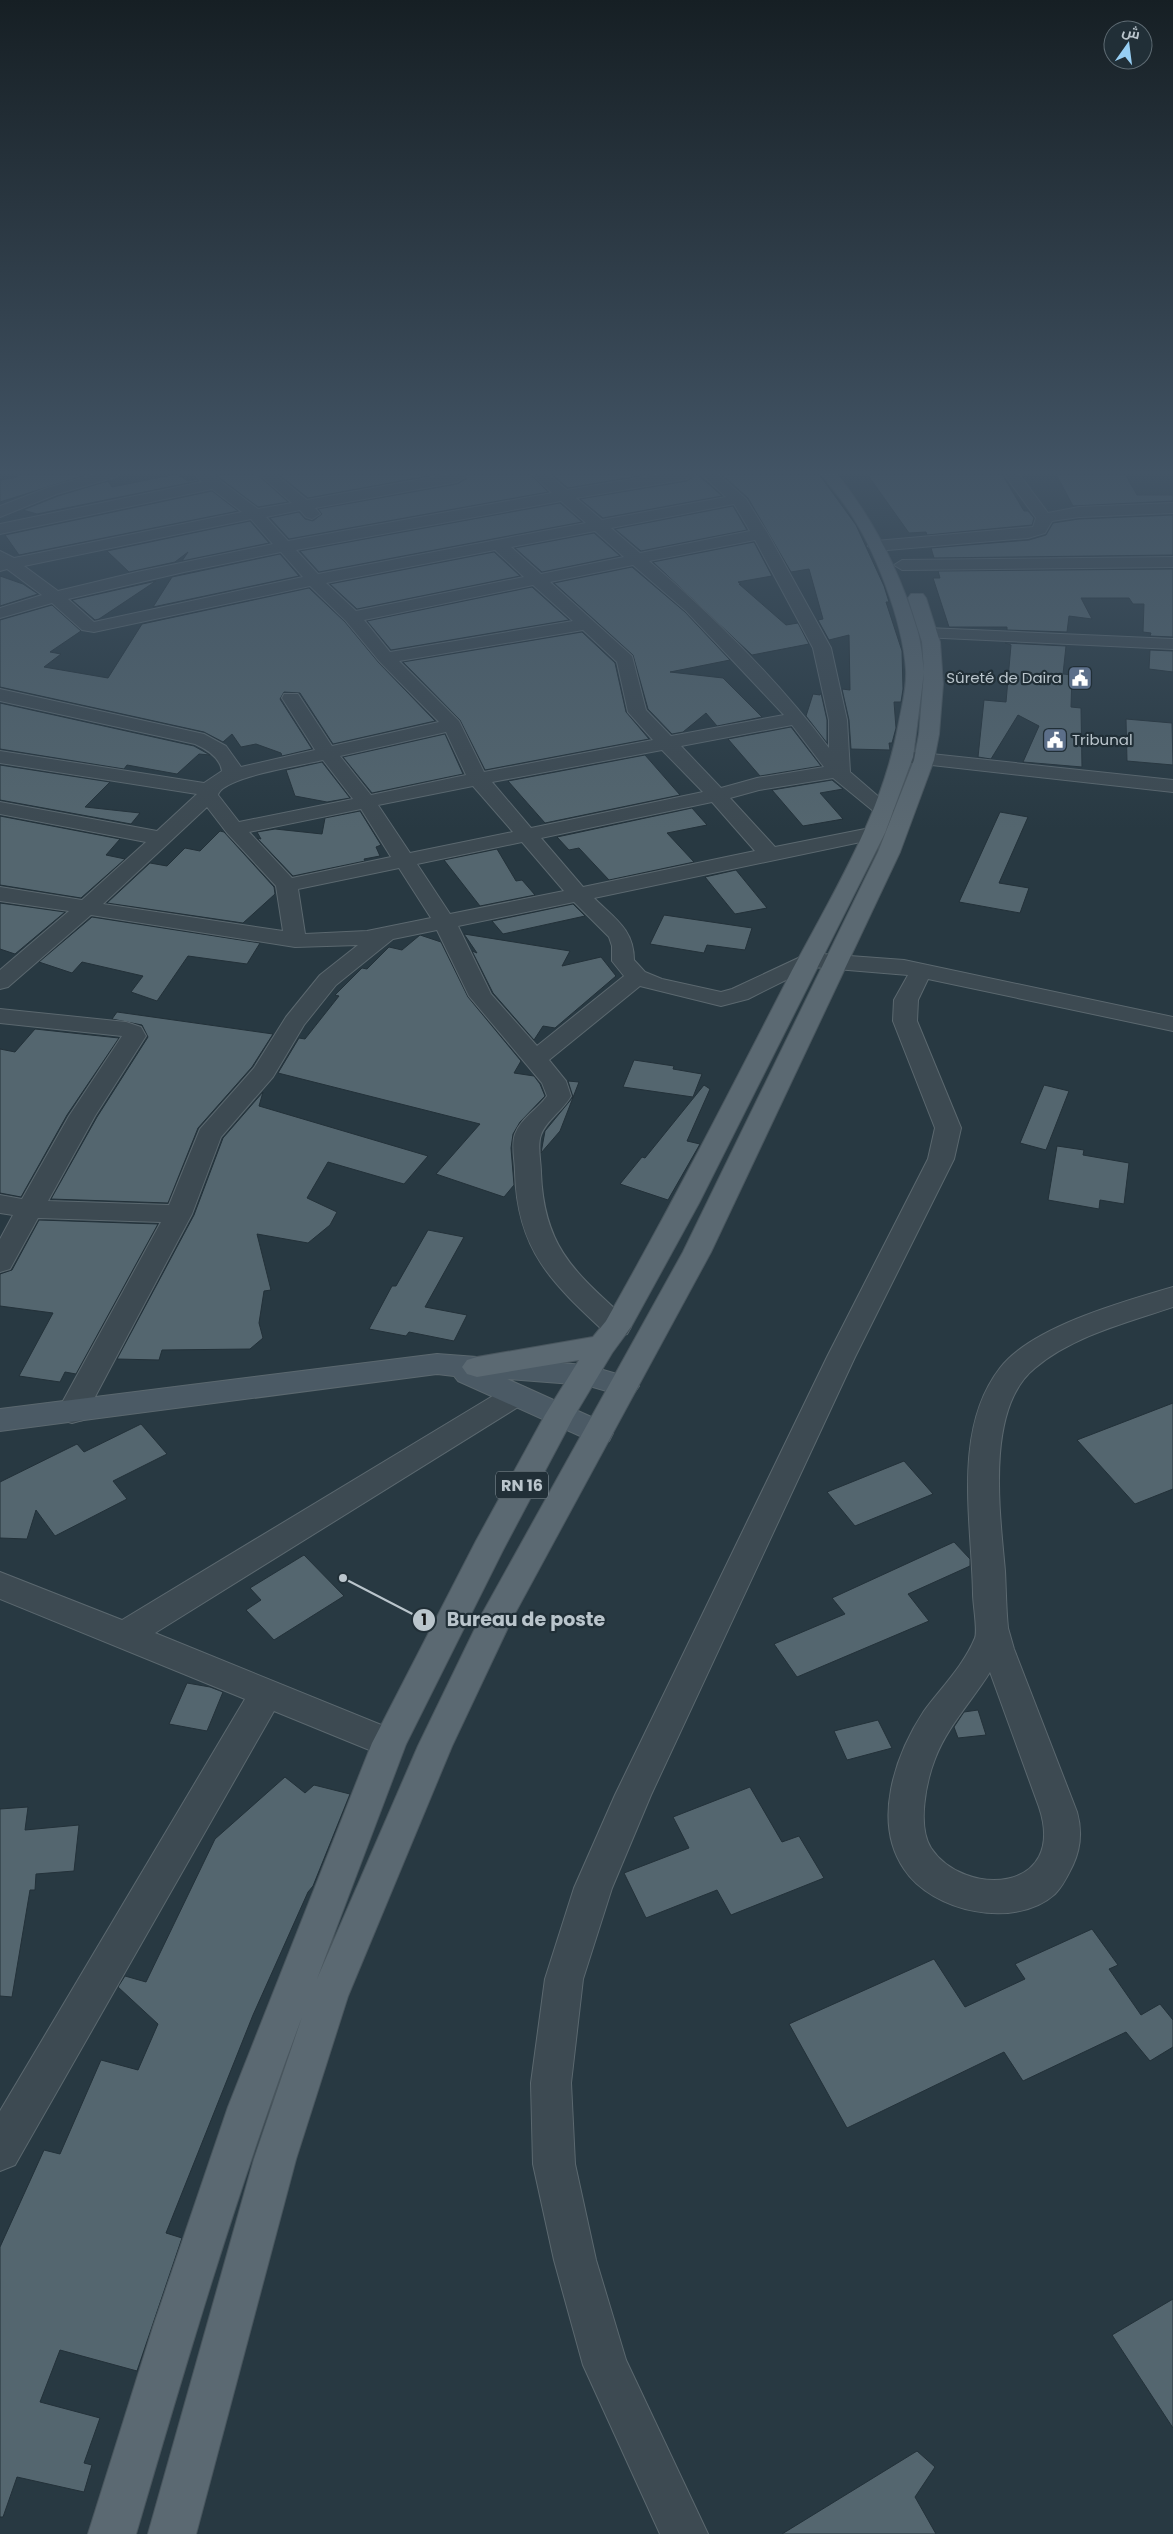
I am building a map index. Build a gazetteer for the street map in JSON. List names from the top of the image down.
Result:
{
  "streets": {
    "main road": ["RN 16"]
  },
  "places": {
    "public building": ["Sûreté de Daira", "Tribunal"],
    "other": ["Bureau de poste"]
  },
  "north": "top"
}
